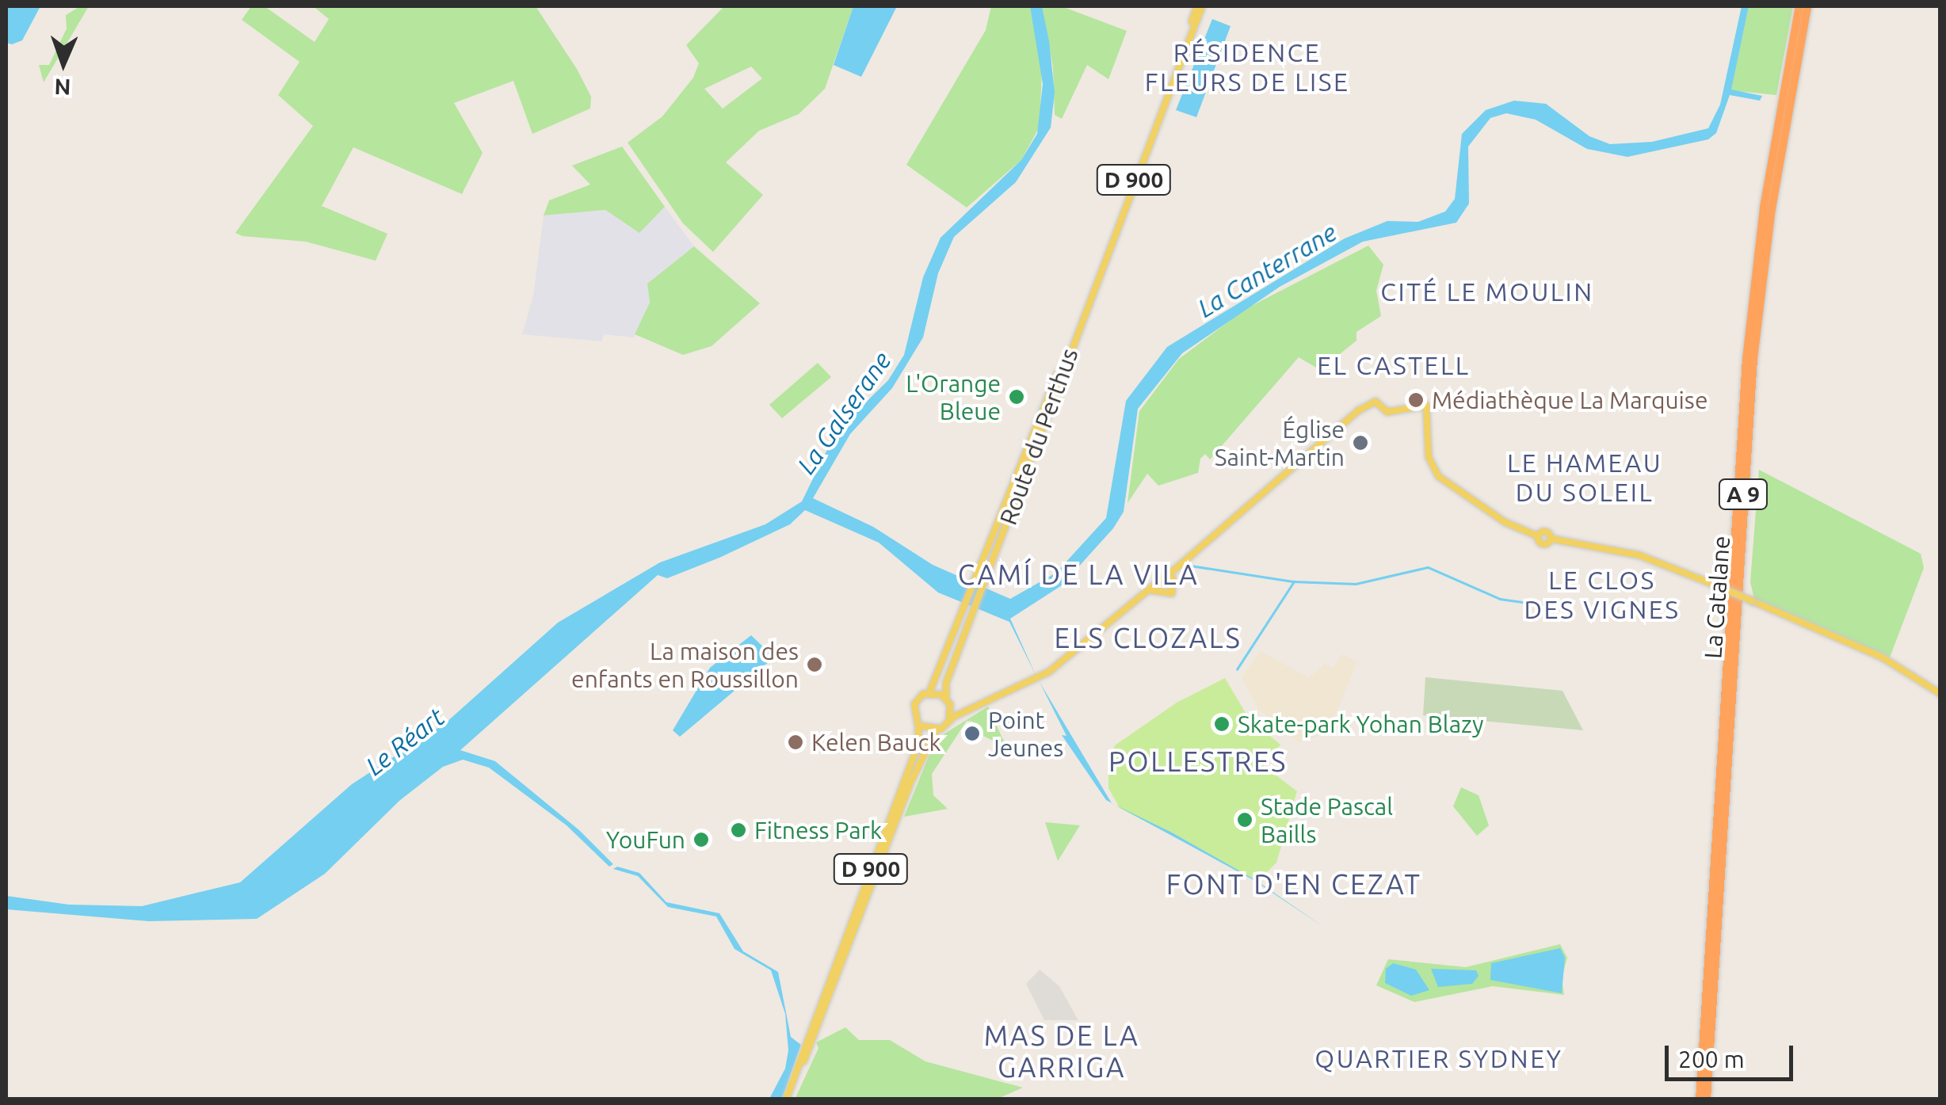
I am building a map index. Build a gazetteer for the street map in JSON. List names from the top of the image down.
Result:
{
  "streets": {
    "highway": ["A 9", "La Catalane"],
    "main road": ["D 900", "Route du Perthus"]
  },
  "crossings": [
    ["D 900", "Route du Perthus"]
  ],
  "districts": [
    "RÉSIDENCE FLEURS DE LISE",
    "CITÉ LE MOULIN",
    "EL CASTELL",
    "LE HAMEAU DU SOLEIL",
    "CAMÍ DE LA VILA",
    "LE CLOS DES VIGNES",
    "ELS CLOZALS",
    "POLLESTRES",
    "FONT D'EN CEZAT",
    "MAS DE LA GARRIGA",
    "QUARTIER SYDNEY"
  ],
  "water": ["La Canterrane", "La Galserane", "Le Réart"],
  "places": [
    "L'Orange Bleue",
    "Médiathèque La Marquise",
    "Église Saint-Martin",
    "La maison des enfants en Roussillon",
    "Skate-park Yohan Blazy",
    "Point Jeunes",
    "Kelen Bauck",
    "Stade Pascal Baills",
    "Fitness Park",
    "YouFun"
  ],
  "scale_bar": "200 m",
  "north": "bottom"
}
